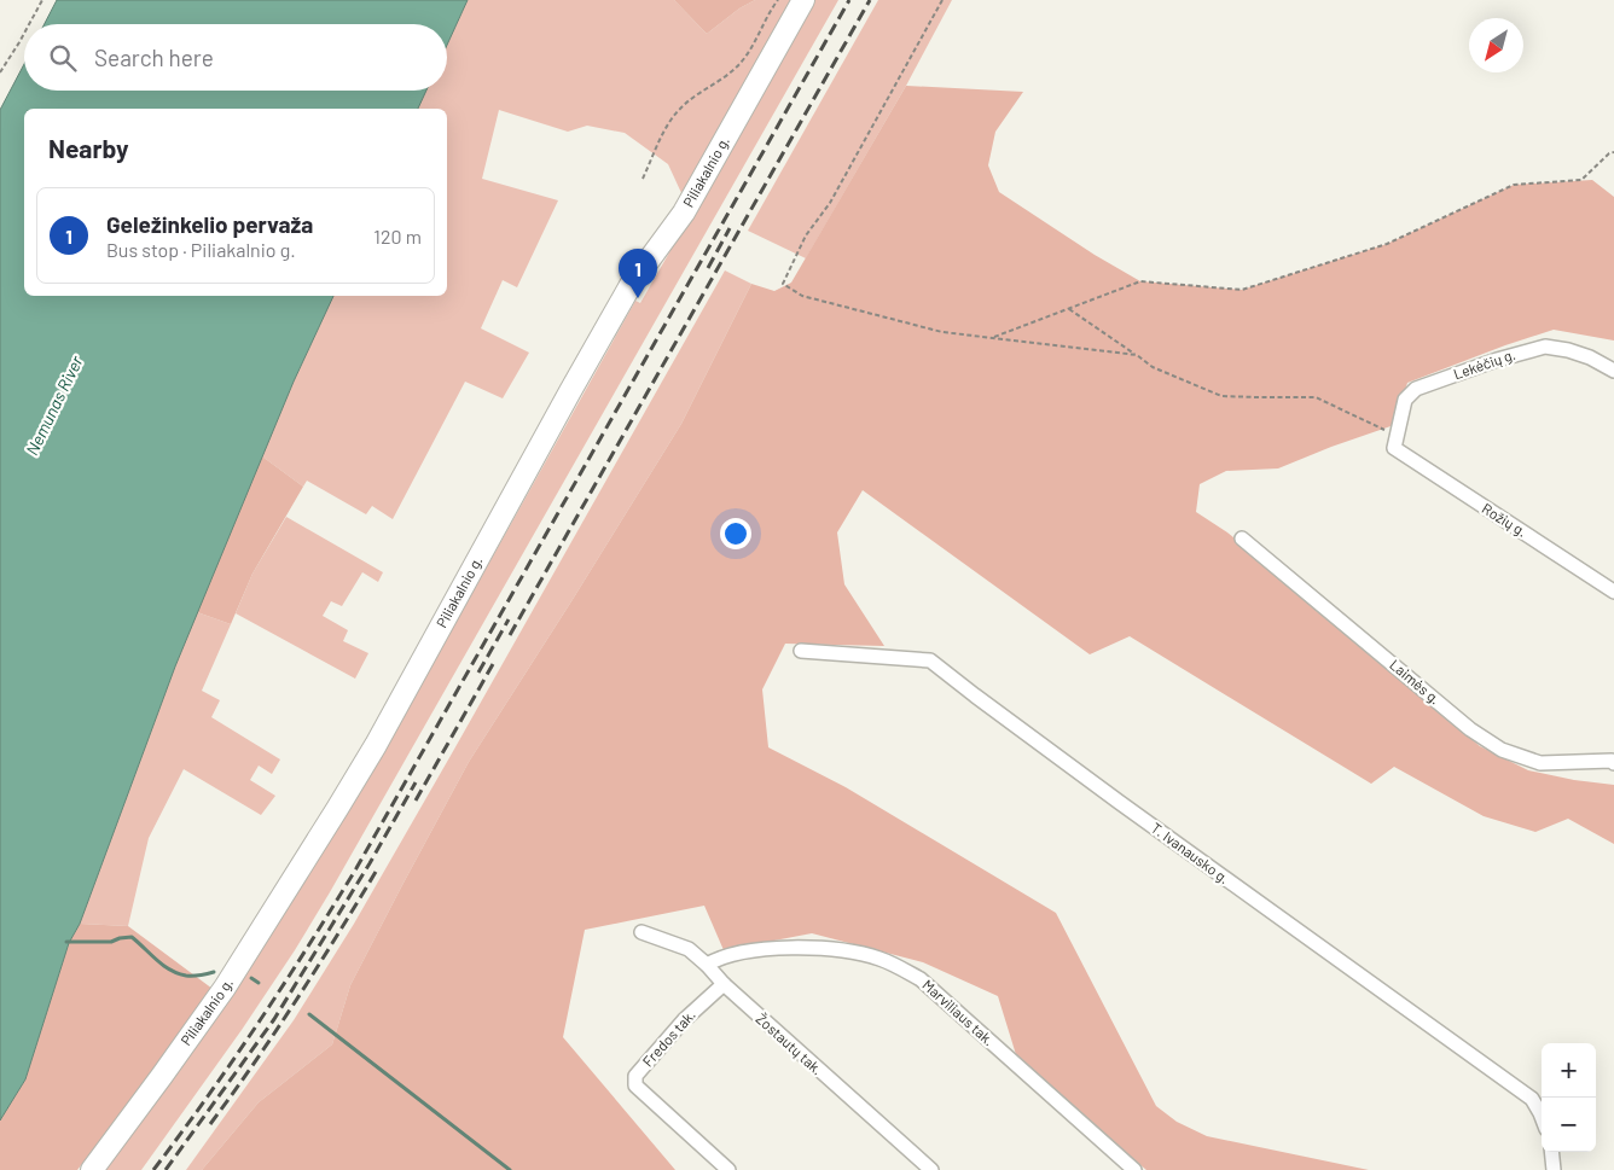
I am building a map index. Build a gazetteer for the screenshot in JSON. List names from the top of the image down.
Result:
{
  "streets": {
    "main road": ["Piliakalnio g."],
    "street": [
      "Lekėčių g.",
      "Rožių g.",
      "Laimės g.",
      "T. Ivanausko g.",
      "Marviliaus tak.",
      "Fredos tak.",
      "Žostautų tak."
    ]
  },
  "crossings": [
    ["Lekėčių g.", "Rožių g."],
    ["Marviliaus tak.", "Žostautų tak."],
    ["Fredos tak.", "Žostautų tak."]
  ],
  "water": ["Nemunas River"],
  "north": "bottom left",
  "page": {
    "search": "Search here",
    "heading": "Nearby",
    "list": [
      {
        "mark": "1",
        "name": "Geležinkelio pervaža",
        "note": "Bus stop · Piliakalnio g.",
        "value": "120 m"
      }
    ],
    "pins": "1",
    "map_buttons": ["+", "−"]
  }
}
